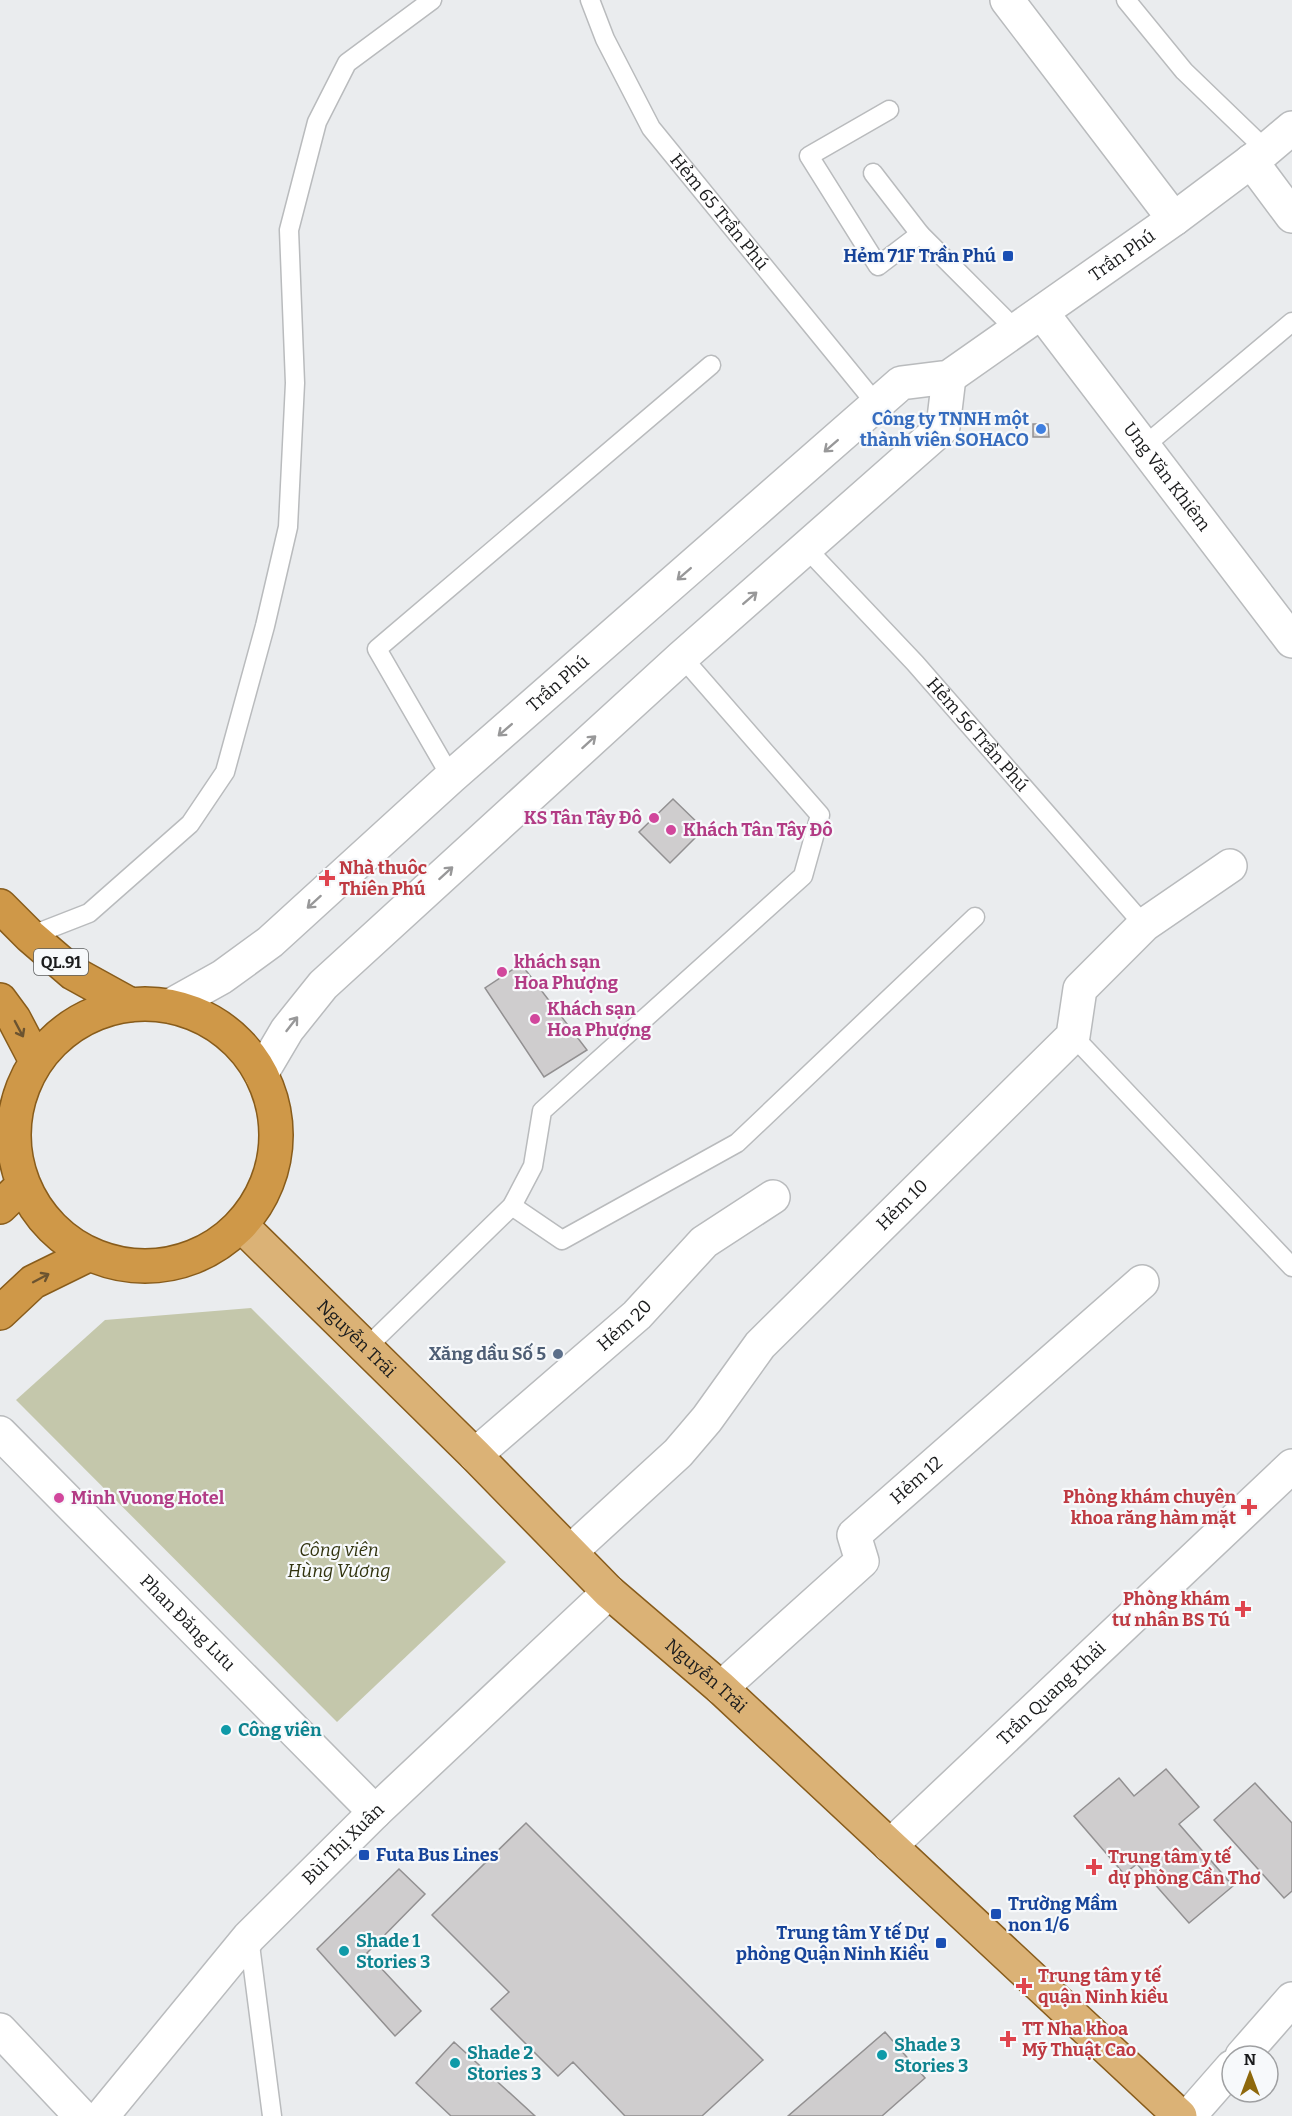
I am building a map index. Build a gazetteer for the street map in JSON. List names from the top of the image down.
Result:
{
  "streets": {
    "highway": ["QL.91"],
    "main road": ["Nguyễn Trãi"],
    "street": [
      "Trần Phú",
      "Ung Văn Khiêm",
      "Hẻm 10",
      "Hẻm 20",
      "Hẻm 12",
      "Phan Đăng Lưu",
      "Trần Quang Khải",
      "Bùi Thị Xuân"
    ],
    "lane": ["Hẻm 65 Trần Phú", "Hẻm 56 Trần Phú"]
  },
  "crossings": [
    ["Hẻm 65 Trần Phú", "Trần Phú"],
    ["Trần Phú", "Ung Văn Khiêm"],
    ["Hẻm 10", "Nguyễn Trãi"],
    ["Hẻm 20", "Nguyễn Trãi"],
    ["Nguyễn Trãi", "Hẻm 12"],
    ["Nguyễn Trãi", "Trần Quang Khải"],
    ["Nguyễn Trãi", "Bùi Thị Xuân"],
    ["Phan Đăng Lưu", "Bùi Thị Xuân"]
  ],
  "parks": ["Công viên Hùng Vương"],
  "places": {
    "transit": [
      "Hẻm 71F Trần Phú",
      "Futa Bus Lines",
      "Trường Mầm non 1/6",
      "Trung tâm Y tế Dự phòng Quận Ninh Kiều"
    ],
    "other": [
      "Công ty TNNH một thành viên SOHACO",
      "KS Tân Tây Đô",
      "Khách Tân Tây Đô",
      "khách sạn Hoa Phượng",
      "Khách sạn Hoa Phượng",
      "Xăng dầu Số 5",
      "Minh Vuong Hotel",
      "Công viên",
      "Shade 1 Stories 3",
      "Shade 3 Stories 3",
      "Shade 2 Stories 3"
    ],
    "health": [
      "Nhà thuôc Thiên Phú",
      "Phòng khám chuyên khoa răng hàm mặt",
      "Phòng khám tư nhân BS Tú",
      "Trung tâm y tế dự phòng Cần Thơ",
      "Trung tâm y tế quận Ninh kiều",
      "TT Nha khoa Mỹ Thuật Cao"
    ]
  },
  "north": "top"
}
